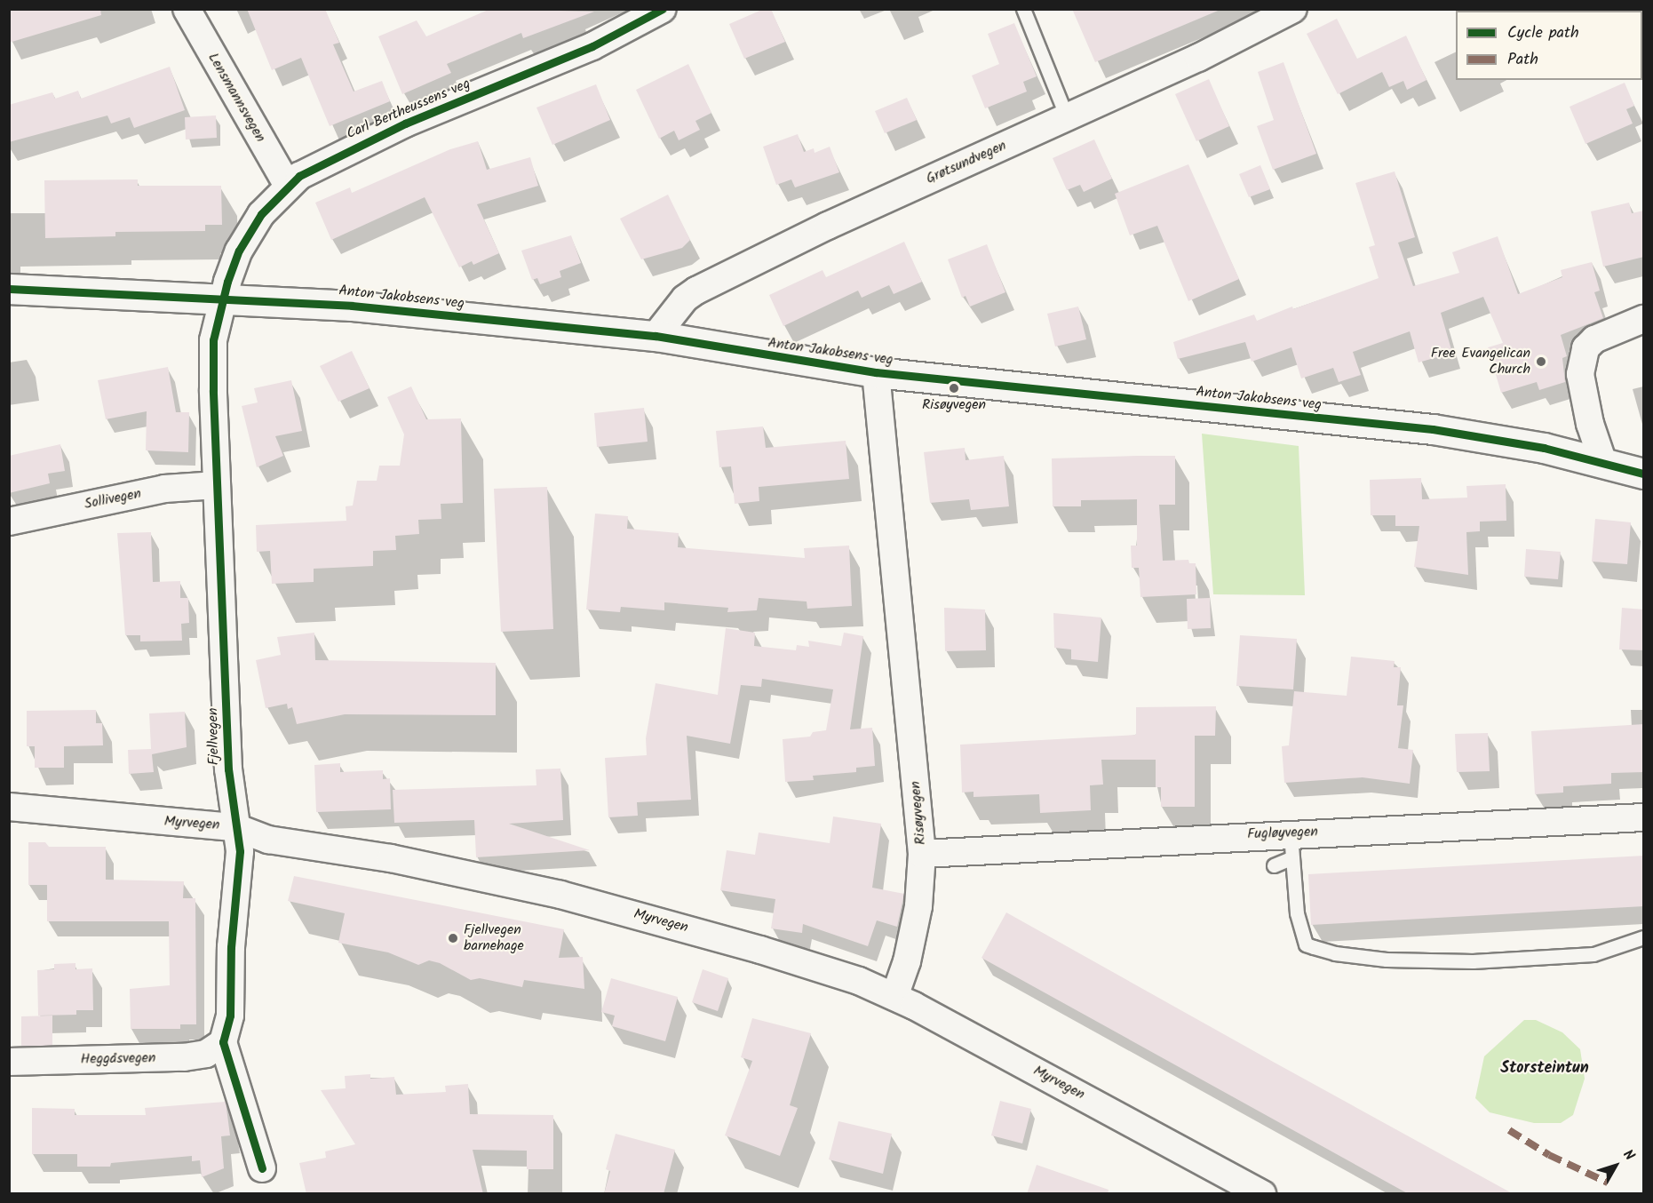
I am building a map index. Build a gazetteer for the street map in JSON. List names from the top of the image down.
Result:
{
  "streets": {
    "street": [
      "Lensmannsvegen",
      "Carl Bertheussens veg",
      "Grøtsundvegen",
      "Anton Jakobsens veg",
      "Sollivegen",
      "Fjellvegen",
      "Risøyvegen",
      "Myrvegen",
      "Fugløyvegen",
      "Heggåsvegen"
    ]
  },
  "crossings": [
    ["Lensmannsvegen", "Carl Bertheussens veg"],
    ["Carl Bertheussens veg", "Anton Jakobsens veg"],
    ["Carl Bertheussens veg", "Fjellvegen"],
    ["Grøtsundvegen", "Anton Jakobsens veg"],
    ["Anton Jakobsens veg", "Fjellvegen"],
    ["Anton Jakobsens veg", "Risøyvegen"],
    ["Sollivegen", "Fjellvegen"],
    ["Fjellvegen", "Myrvegen"],
    ["Fjellvegen", "Heggåsvegen"],
    ["Risøyvegen", "Myrvegen"],
    ["Risøyvegen", "Fugløyvegen"]
  ],
  "districts": ["Storsteintun"],
  "places": ["Free Evangelican Church", "Risøyvegen", "Fjellvegen barnehage"],
  "legend": ["Cycle path", "Path"],
  "north": "top right"
}
